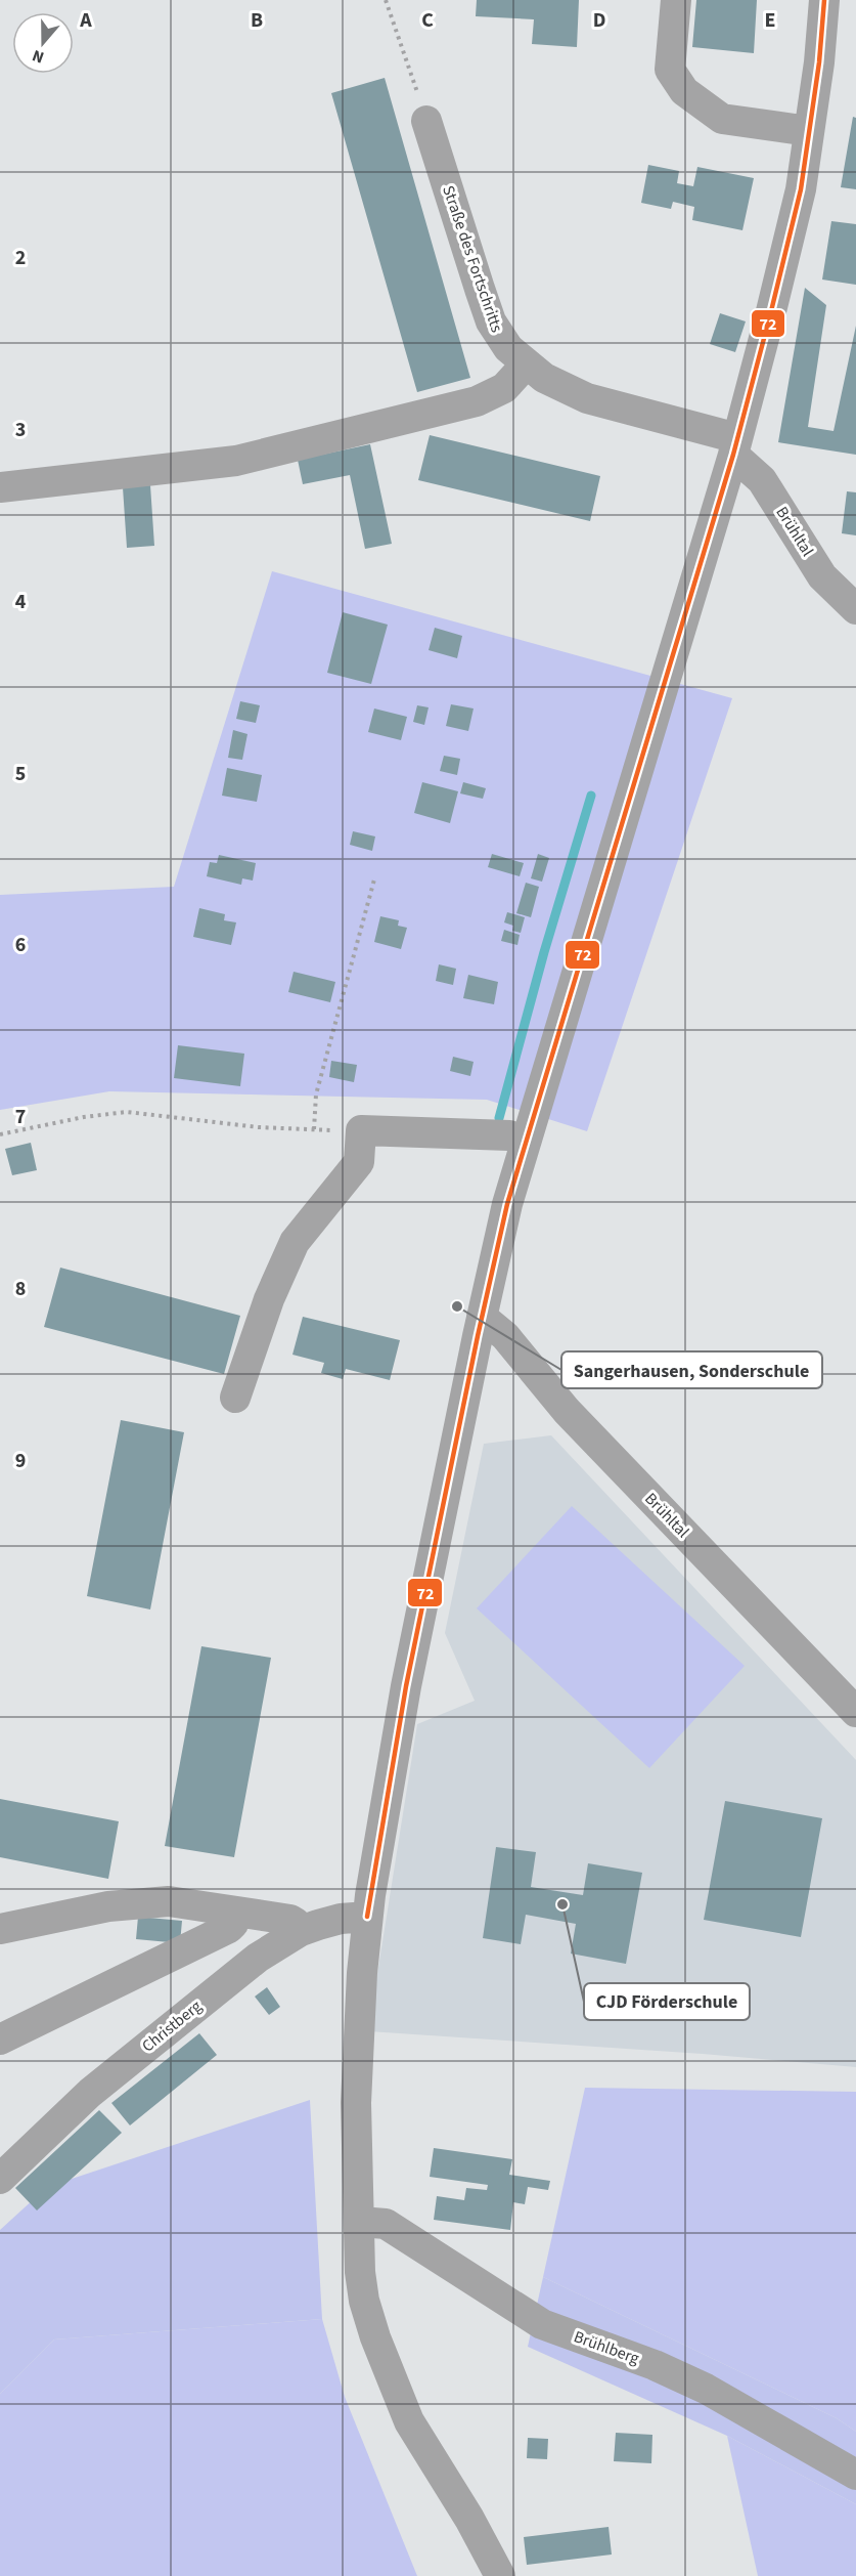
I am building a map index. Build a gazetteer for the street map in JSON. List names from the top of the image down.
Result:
{
  "streets": {
    "street": [
      "Straße des Fortschritts",
      "Brühltal",
      "Christberg",
      "Brühlberg"
    ]
  },
  "crossings": [
    ["Straße des Fortschritts", "Brühltal"]
  ],
  "places": ["Sangerhausen, Sonderschule", "CJD Förderschule"],
  "lines": ["transit line 72"],
  "north": "bottom",
  "grid": {
    "columns": [
      "A",
      "B",
      "C",
      "D",
      "E"
    ],
    "rows": [
      "2",
      "3",
      "4",
      "5",
      "6",
      "7",
      "8",
      "9"
    ]
  }
}
